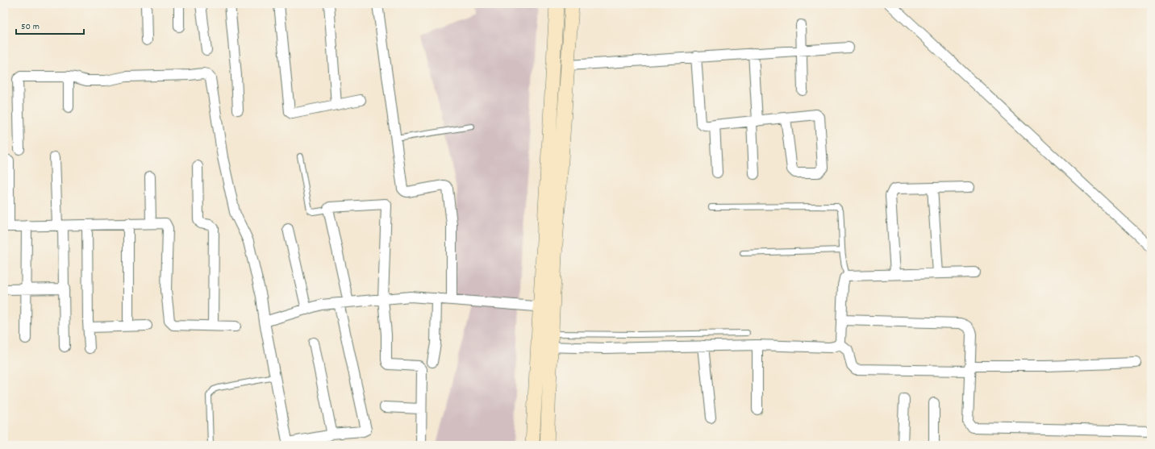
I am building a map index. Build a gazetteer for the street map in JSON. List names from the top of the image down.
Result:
{
  "scale_bar": "50 m"
}
